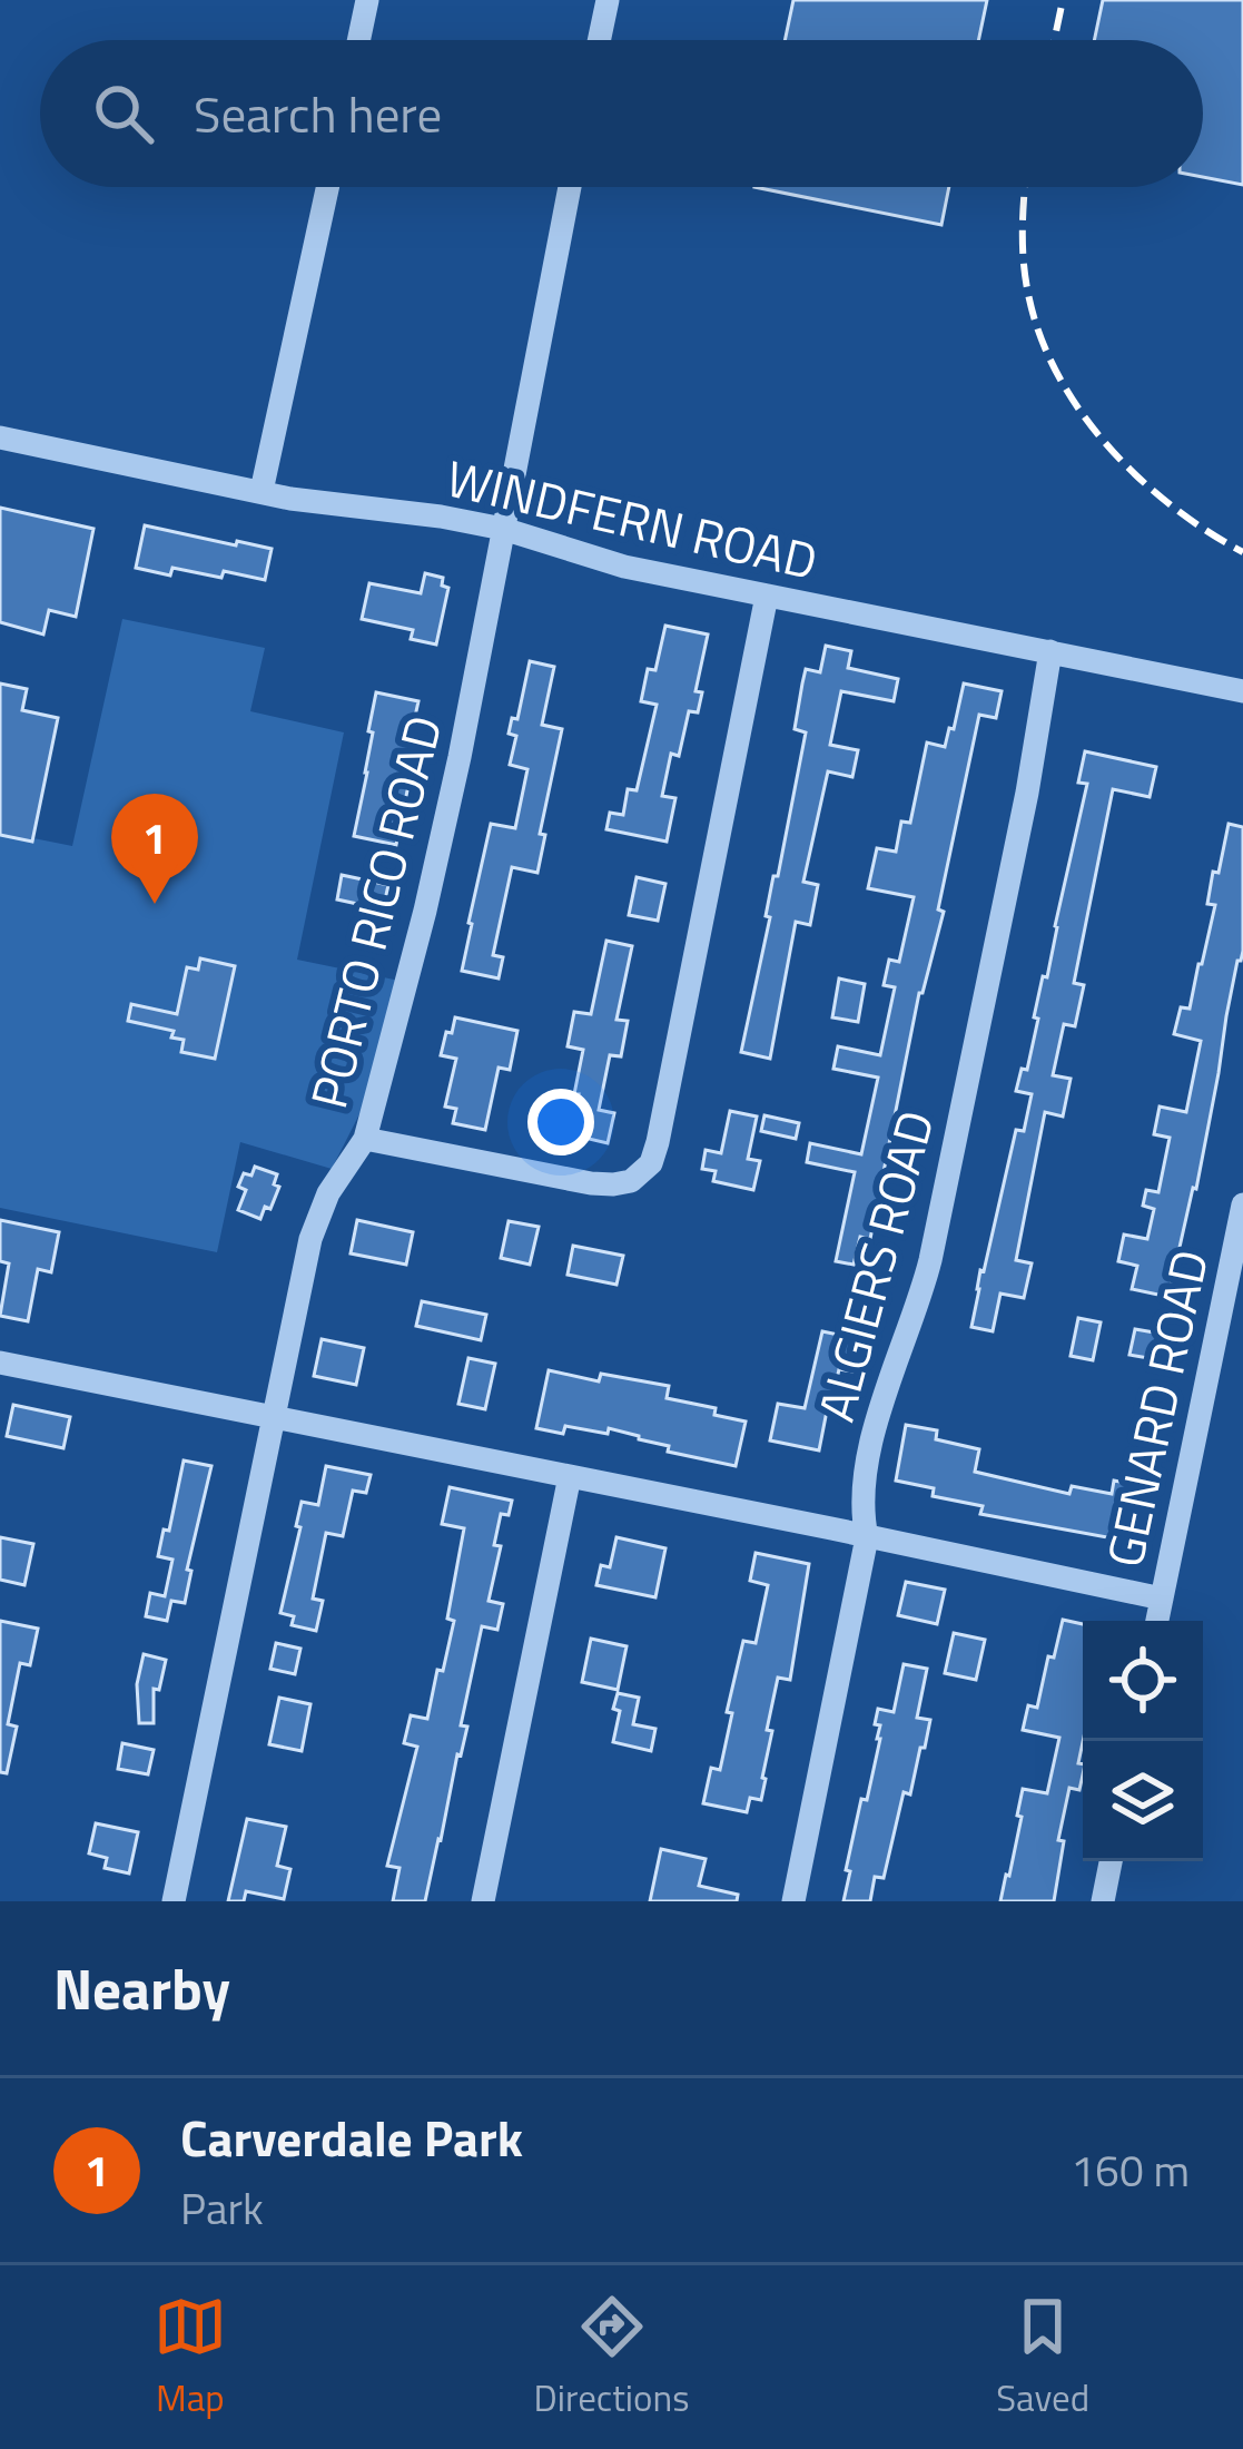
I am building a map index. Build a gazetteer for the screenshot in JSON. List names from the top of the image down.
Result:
{
  "streets": {
    "street": [
      "WINDFERN ROAD",
      "PORTO RICO ROAD",
      "ALGIERS ROAD",
      "GENARD ROAD"
    ]
  },
  "crossings": [
    ["WINDFERN ROAD", "PORTO RICO ROAD"],
    ["WINDFERN ROAD", "ALGIERS ROAD"]
  ],
  "page": {
    "search": "Search here",
    "pins": "1",
    "heading": "Nearby",
    "list": [
      {
        "mark": "1",
        "name": "Carverdale Park",
        "note": "Park",
        "value": "160 m"
      }
    ],
    "nav": ["Map", "Directions", "Saved"]
  }
}
